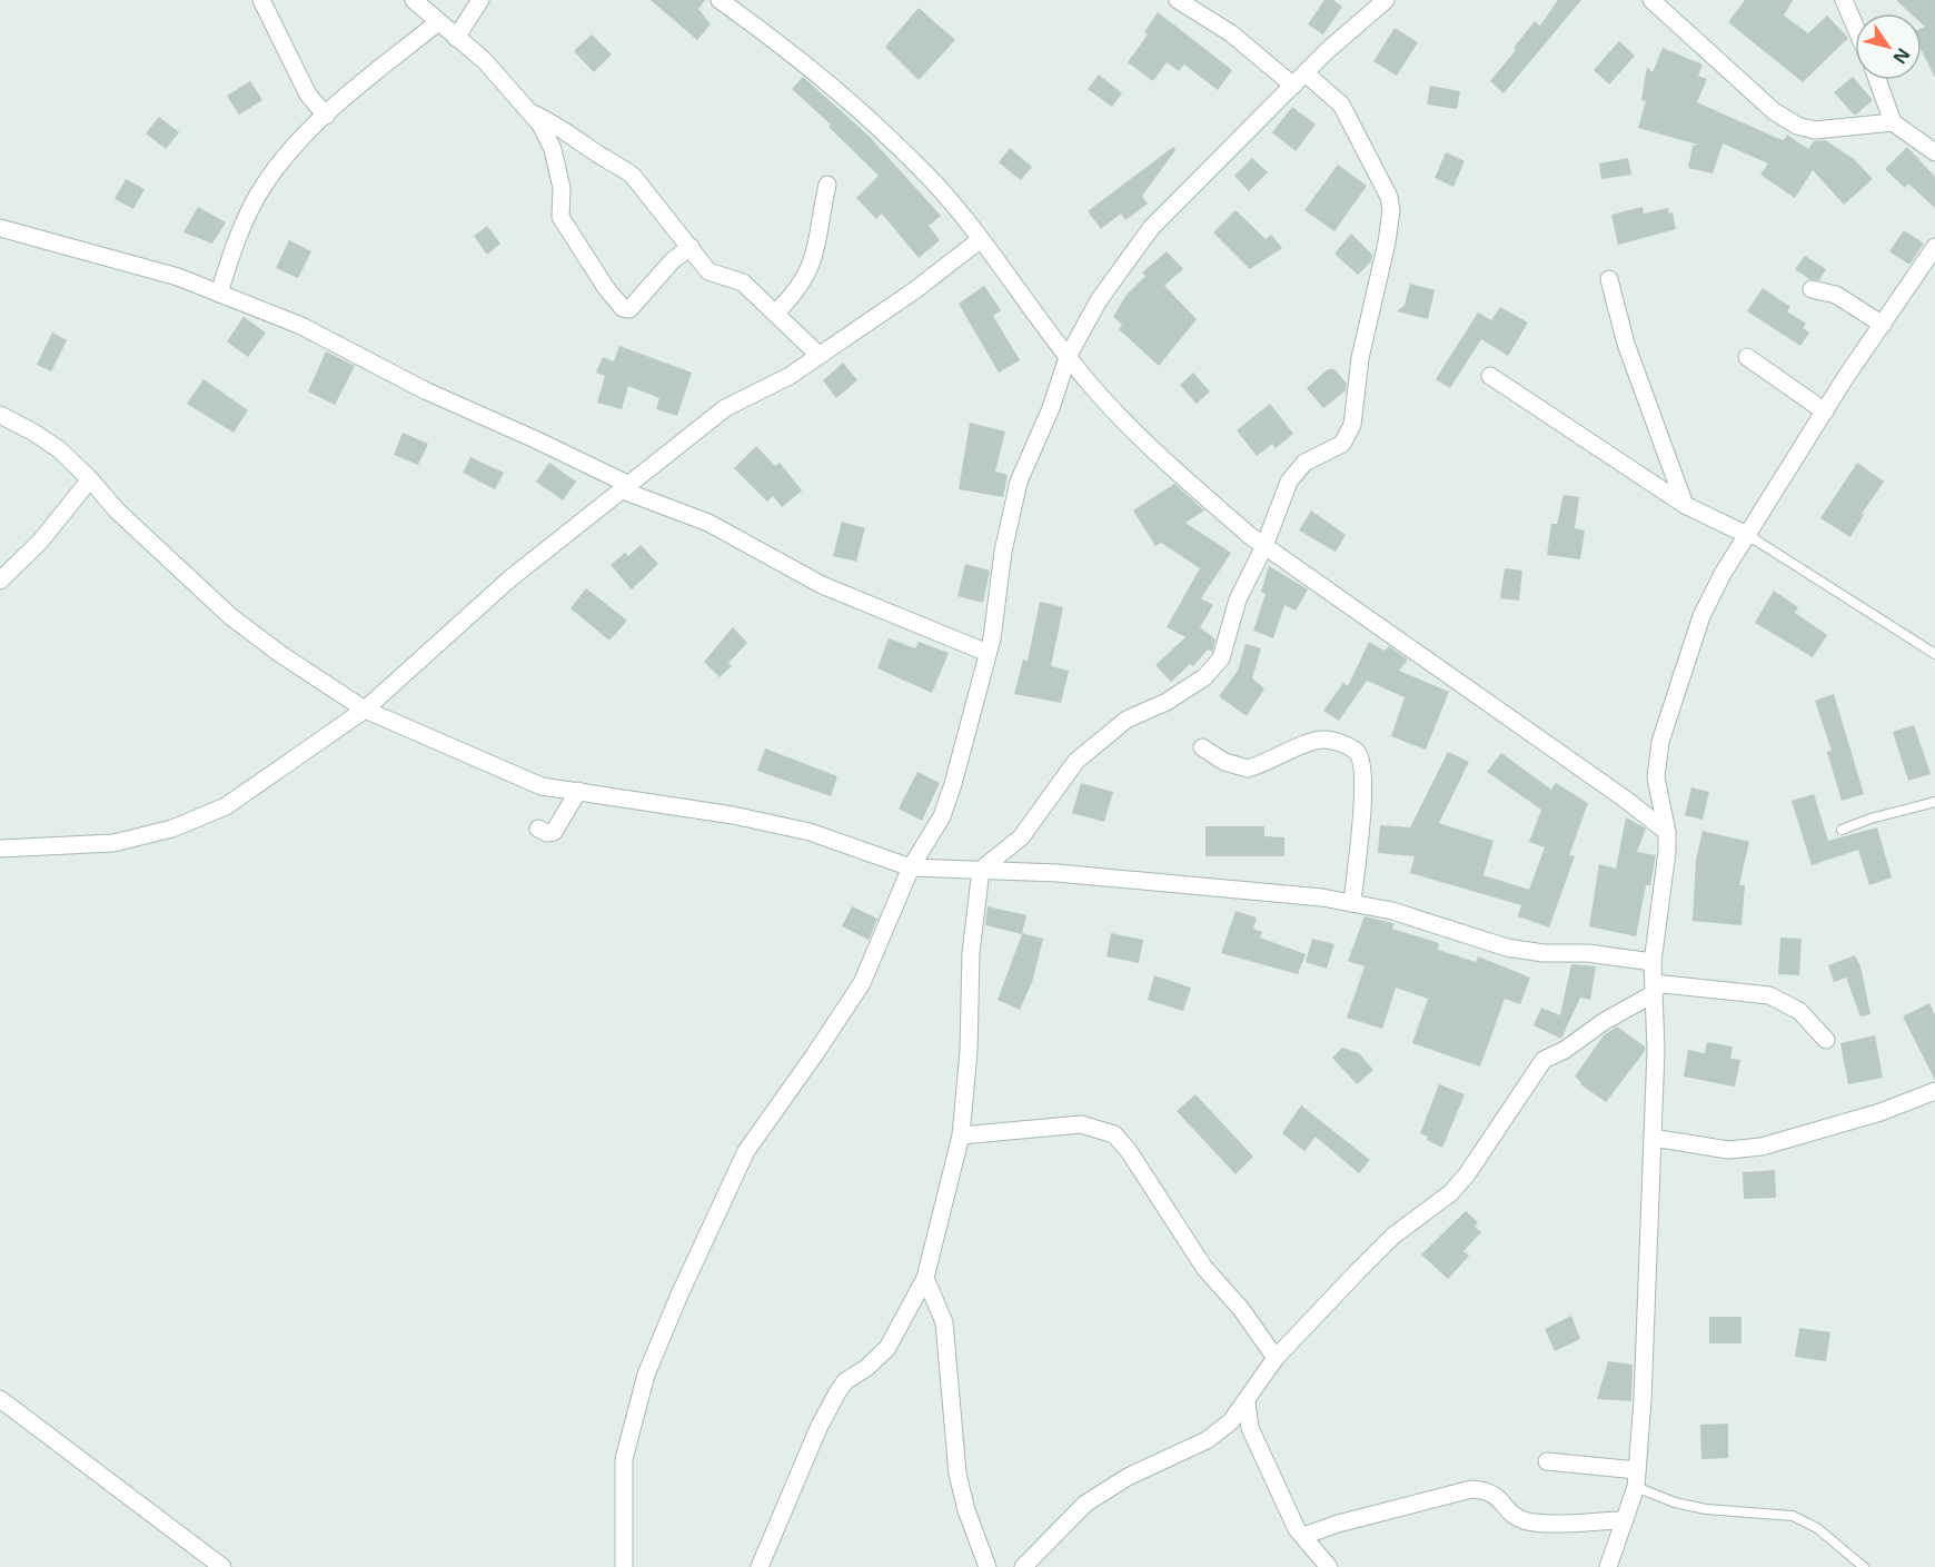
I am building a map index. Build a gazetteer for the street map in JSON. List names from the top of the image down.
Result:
{
  "north": "bottom right"
}
